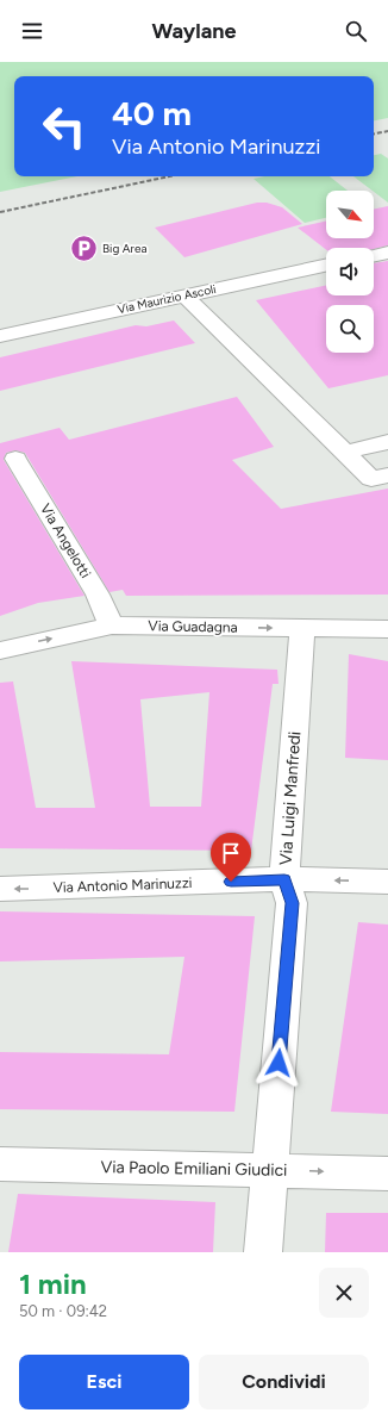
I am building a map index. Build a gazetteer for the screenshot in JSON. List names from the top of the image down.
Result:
{
  "streets": {
    "street": [
      "Via Maurizio Ascoli",
      "Via Angelotti",
      "Via Guadagna",
      "Via Luigi Manfredi",
      "Via Antonio Marinuzzi",
      "Via Paolo Emiliani Giudici"
    ]
  },
  "crossings": [
    ["Via Angelotti", "Via Guadagna"],
    ["Via Guadagna", "Via Luigi Manfredi"],
    ["Via Luigi Manfredi", "Via Antonio Marinuzzi"],
    ["Via Luigi Manfredi", "Via Paolo Emiliani Giudici"]
  ],
  "one_way": ["Via Guadagna", "Via Antonio Marinuzzi"],
  "places": {
    "parking": ["Big Area"]
  },
  "north": "bottom right",
  "page": {
    "header": "Waylane",
    "turn": ["40 m", "Via Antonio Marinuzzi"],
    "heading": ["1 min", "50 m · 09:42"],
    "buttons": ["Esci", "Condividi"]
  }
}
